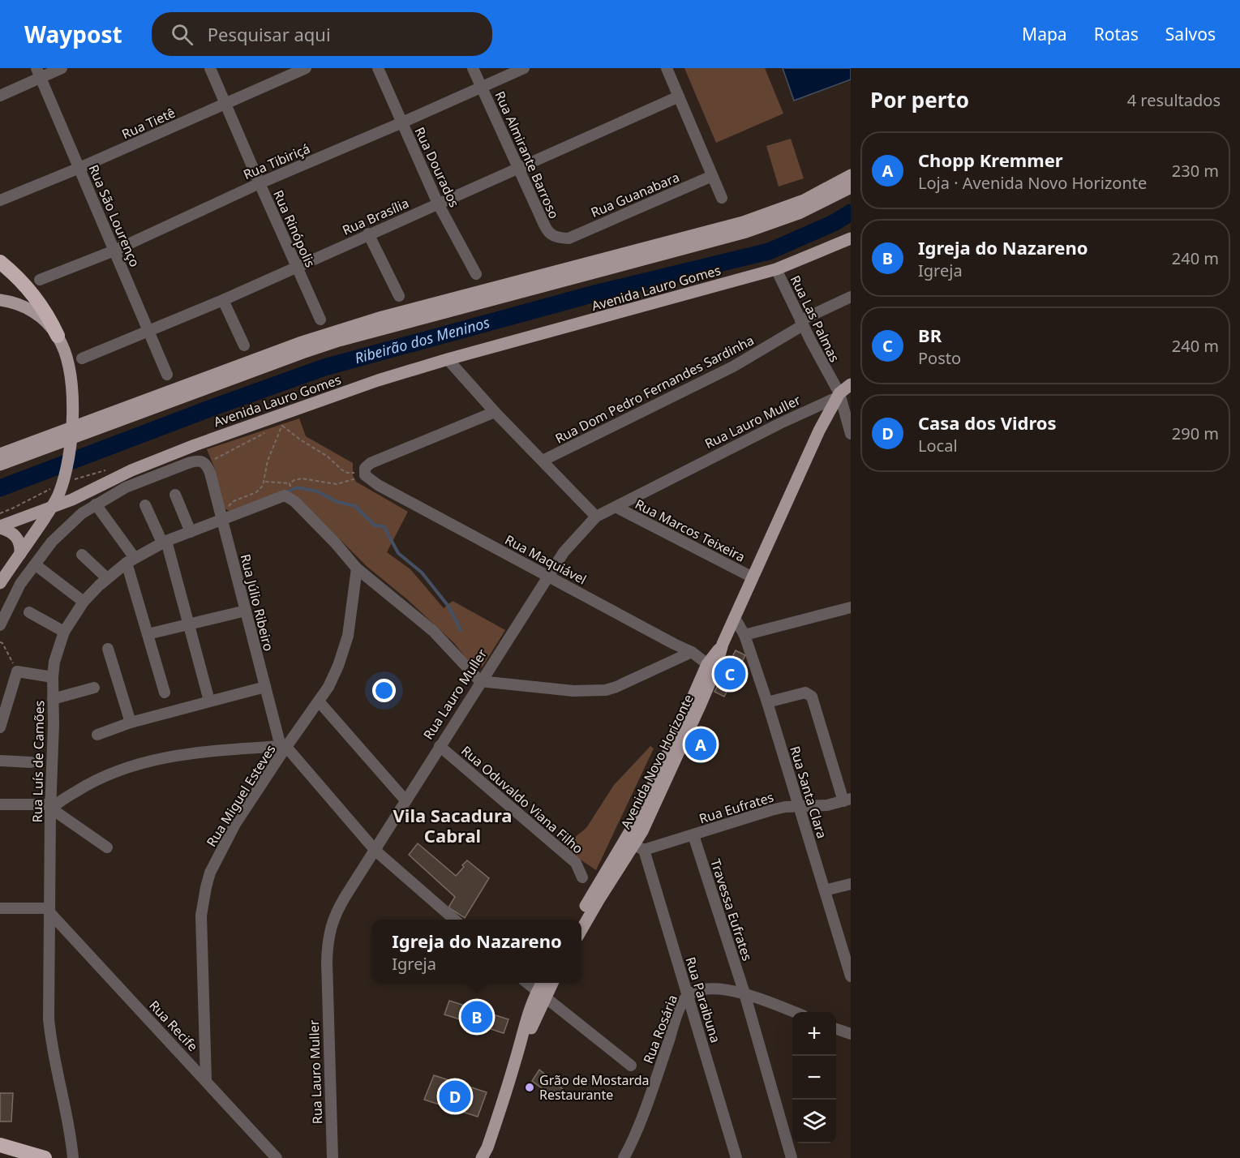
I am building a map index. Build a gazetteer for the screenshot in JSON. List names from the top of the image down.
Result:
{
  "streets": {
    "main road": ["Avenida Lauro Gomes", "Rua Lauro Muller", "Avenida Novo Horizonte"],
    "street": [
      "Rua Tietê",
      "Rua Almirante Barroso",
      "Rua Tibiriçá",
      "Rua Dourados",
      "Rua Guanabara",
      "Rua São Lourenço",
      "Rua Brasília",
      "Rua Rinópolis",
      "Rua Las Palmas",
      "Rua Dom Pedro Fernandes Sardinha",
      "Rua Marcos Teixeira",
      "Rua Maquiável",
      "Rua Júlio Ribeiro",
      "Rua Luís de Camões",
      "Rua Santa Clara",
      "Rua Miguel Esteves",
      "Rua Oduvaldo Viana Filho",
      "Rua Eufrates",
      "Travessa Eufrates",
      "Rua Paraibuna",
      "Rua Recife",
      "Rua Rosária"
    ]
  },
  "crossings": [
    ["Rua Tietê", "Rua São Lourenço"],
    ["Rua Tietê", "Rua Rinópolis"],
    ["Rua Almirante Barroso", "Rua Tibiriçá"],
    ["Rua Almirante Barroso", "Rua Guanabara"],
    ["Rua Almirante Barroso", "Rua Brasília"],
    ["Rua Tibiriçá", "Rua Dourados"],
    ["Rua Tibiriçá", "Rua São Lourenço"],
    ["Rua Tibiriçá", "Rua Rinópolis"],
    ["Rua Dourados", "Rua Brasília"],
    ["Rua São Lourenço", "Rua Brasília"],
    ["Rua Brasília", "Rua Rinópolis"],
    ["Avenida Lauro Gomes", "Rua Las Palmas"],
    ["Rua Las Palmas", "Rua Dom Pedro Fernandes Sardinha"],
    ["Rua Las Palmas", "Rua Lauro Muller"],
    ["Rua Las Palmas", "Avenida Novo Horizonte"],
    ["Rua Lauro Muller", "Rua Marcos Teixeira"],
    ["Rua Lauro Muller", "Rua Maquiável"],
    ["Rua Lauro Muller", "Avenida Novo Horizonte"],
    ["Rua Lauro Muller", "Rua Oduvaldo Viana Filho"],
    ["Rua Marcos Teixeira", "Avenida Novo Horizonte"],
    ["Rua Maquiável", "Avenida Novo Horizonte"],
    ["Rua Júlio Ribeiro", "Rua Luís de Camões"],
    ["Rua Júlio Ribeiro", "Rua Miguel Esteves"],
    ["Rua Luís de Camões", "Rua Recife"],
    ["Avenida Novo Horizonte", "Rua Santa Clara"],
    ["Avenida Novo Horizonte", "Rua Eufrates"],
    ["Avenida Novo Horizonte", "Rua Paraibuna"],
    ["Rua Santa Clara", "Rua Eufrates"],
    ["Rua Miguel Esteves", "Rua Recife"],
    ["Rua Eufrates", "Travessa Eufrates"],
    ["Rua Eufrates", "Rua Paraibuna"],
    ["Travessa Eufrates", "Rua Rosária"],
    ["Rua Paraibuna", "Rua Rosária"]
  ],
  "districts": ["Vila Sacadura Cabral"],
  "water": ["Ribeirão dos Meninos"],
  "places": ["Grão de Mostarda Restaurante"],
  "page": {
    "header": "Waypost",
    "search": "Pesquisar aqui",
    "nav": ["Mapa", "Rotas", "Salvos"],
    "heading": ["Por perto", "4 resultados"],
    "list": [
      {
        "mark": "A",
        "name": "Chopp Kremmer",
        "note": "Loja · Avenida Novo Horizonte",
        "value": "230 m"
      },
      {
        "mark": "B",
        "name": "Igreja do Nazareno",
        "note": "Igreja",
        "value": "240 m"
      },
      {
        "mark": "C",
        "name": "BR",
        "note": "Posto",
        "value": "240 m"
      },
      {
        "mark": "D",
        "name": "Casa dos Vidros",
        "note": "Local",
        "value": "290 m"
      }
    ],
    "pins": [
      "C",
      "A",
      "B",
      "D"
    ],
    "popup": ["Igreja do Nazareno", "Igreja"],
    "map_buttons": ["+", "−"]
  }
}
